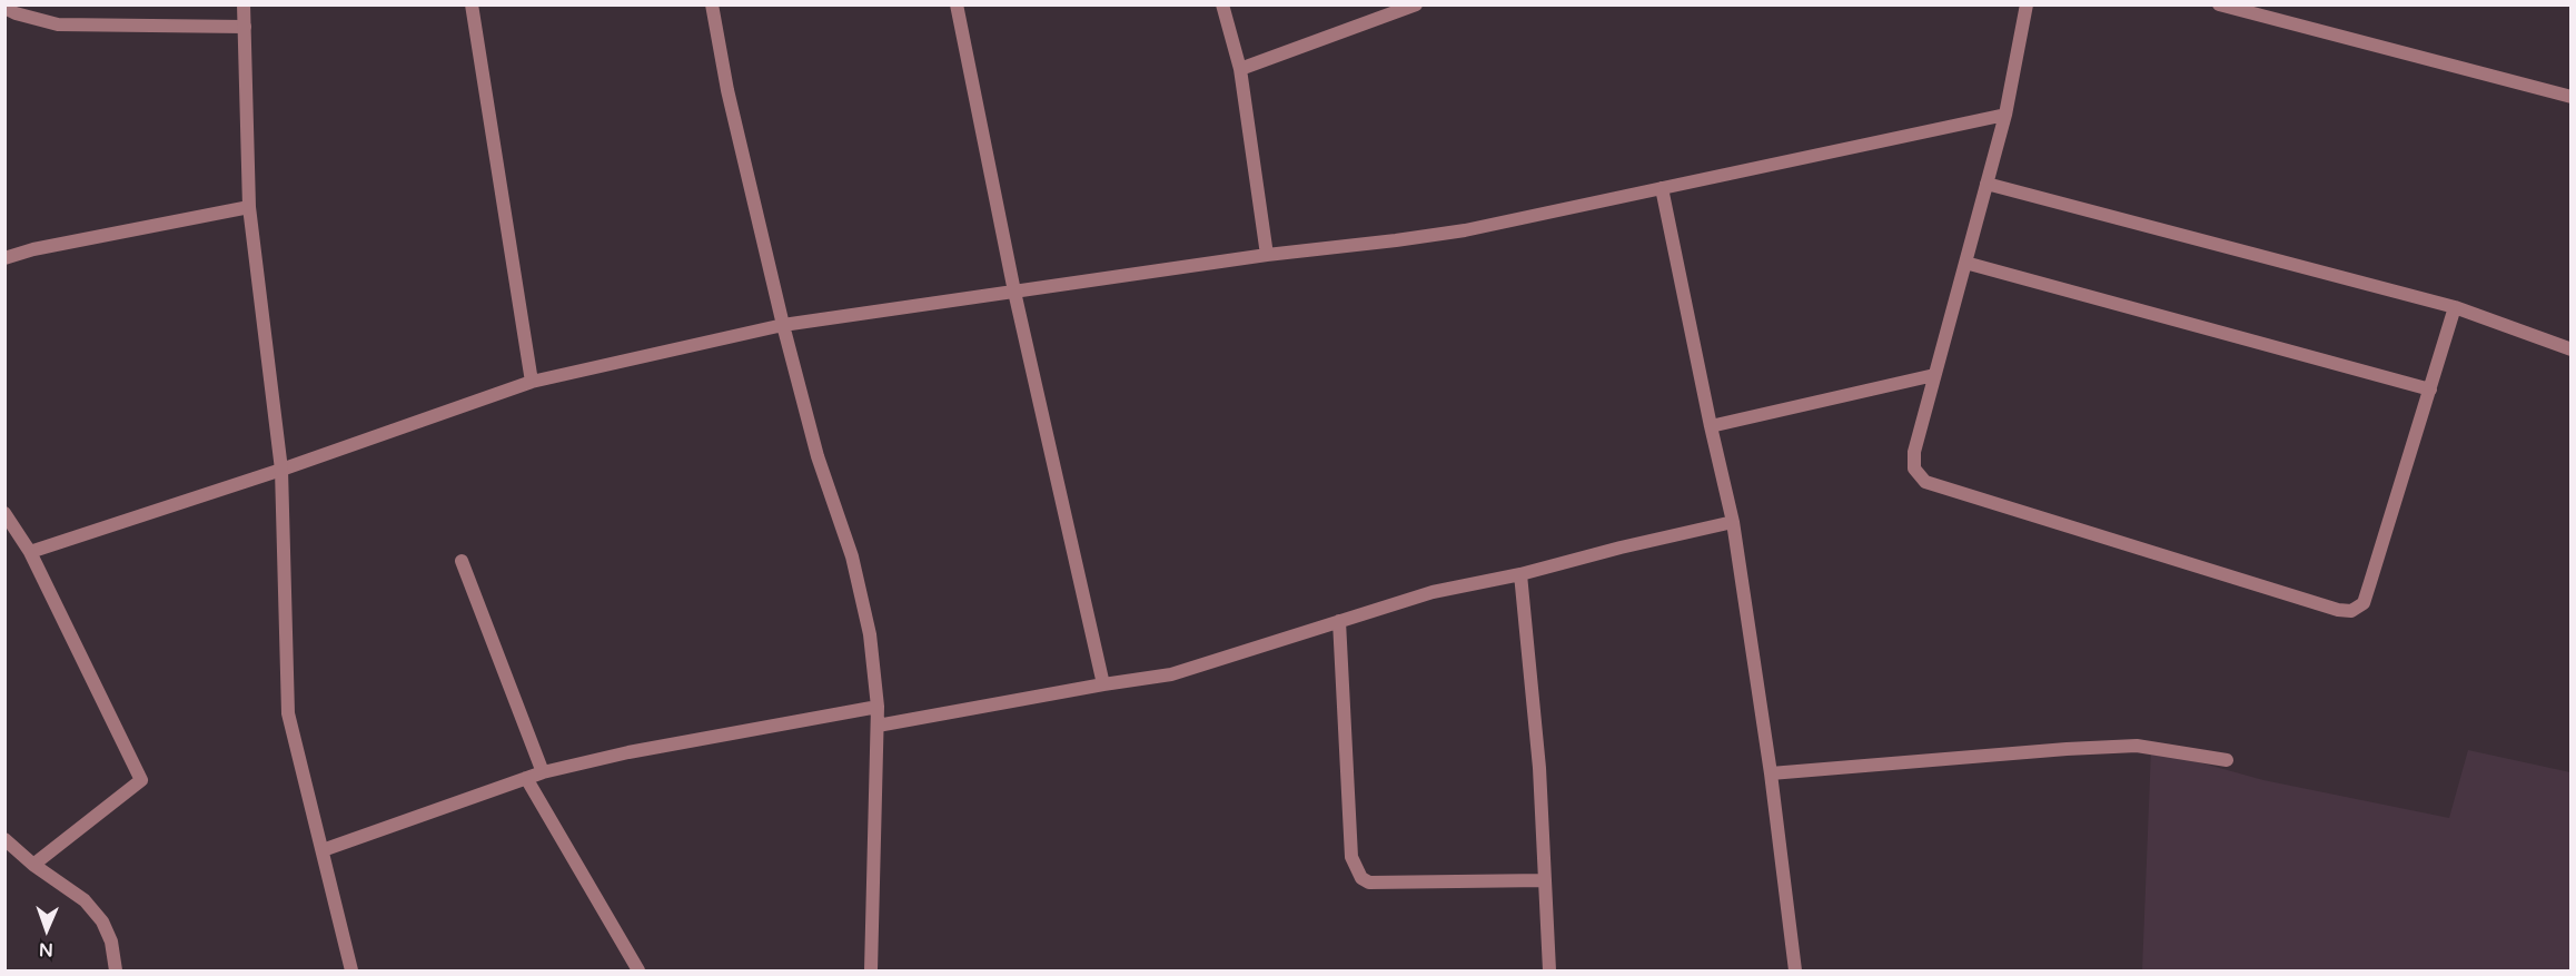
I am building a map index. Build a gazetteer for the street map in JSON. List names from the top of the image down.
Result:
{
  "north": "bottom"
}
